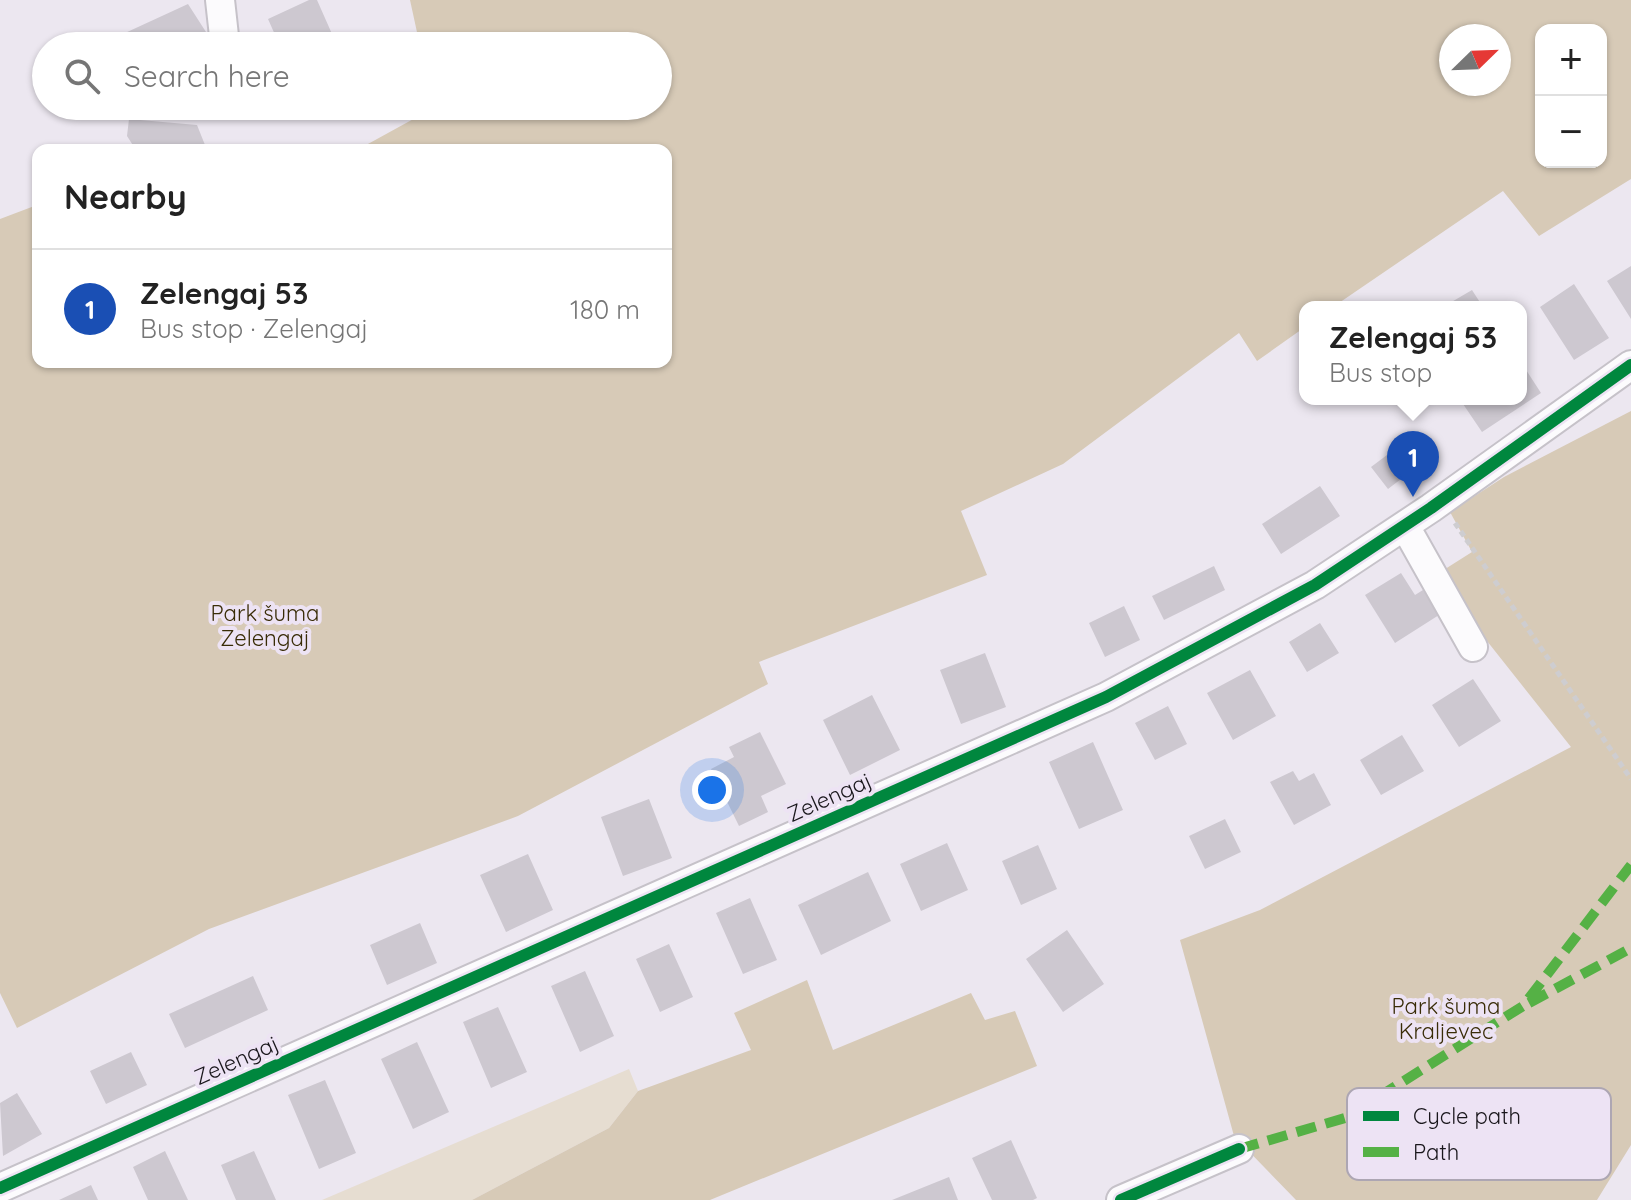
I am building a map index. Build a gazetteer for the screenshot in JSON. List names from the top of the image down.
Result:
{
  "streets": {
    "street": ["Zelengaj"]
  },
  "parks": ["Park šuma Zelengaj", "Park šuma Kraljevec"],
  "legend": ["Cycle path", "Path"],
  "north": "top right",
  "page": {
    "map_buttons": ["+", "−"],
    "search": "Search here",
    "heading": "Nearby",
    "list": [
      {
        "mark": "1",
        "name": "Zelengaj 53",
        "note": "Bus stop · Zelengaj",
        "value": "180 m"
      }
    ],
    "popup": ["Zelengaj 53", "Bus stop"],
    "pins": "1"
  }
}
